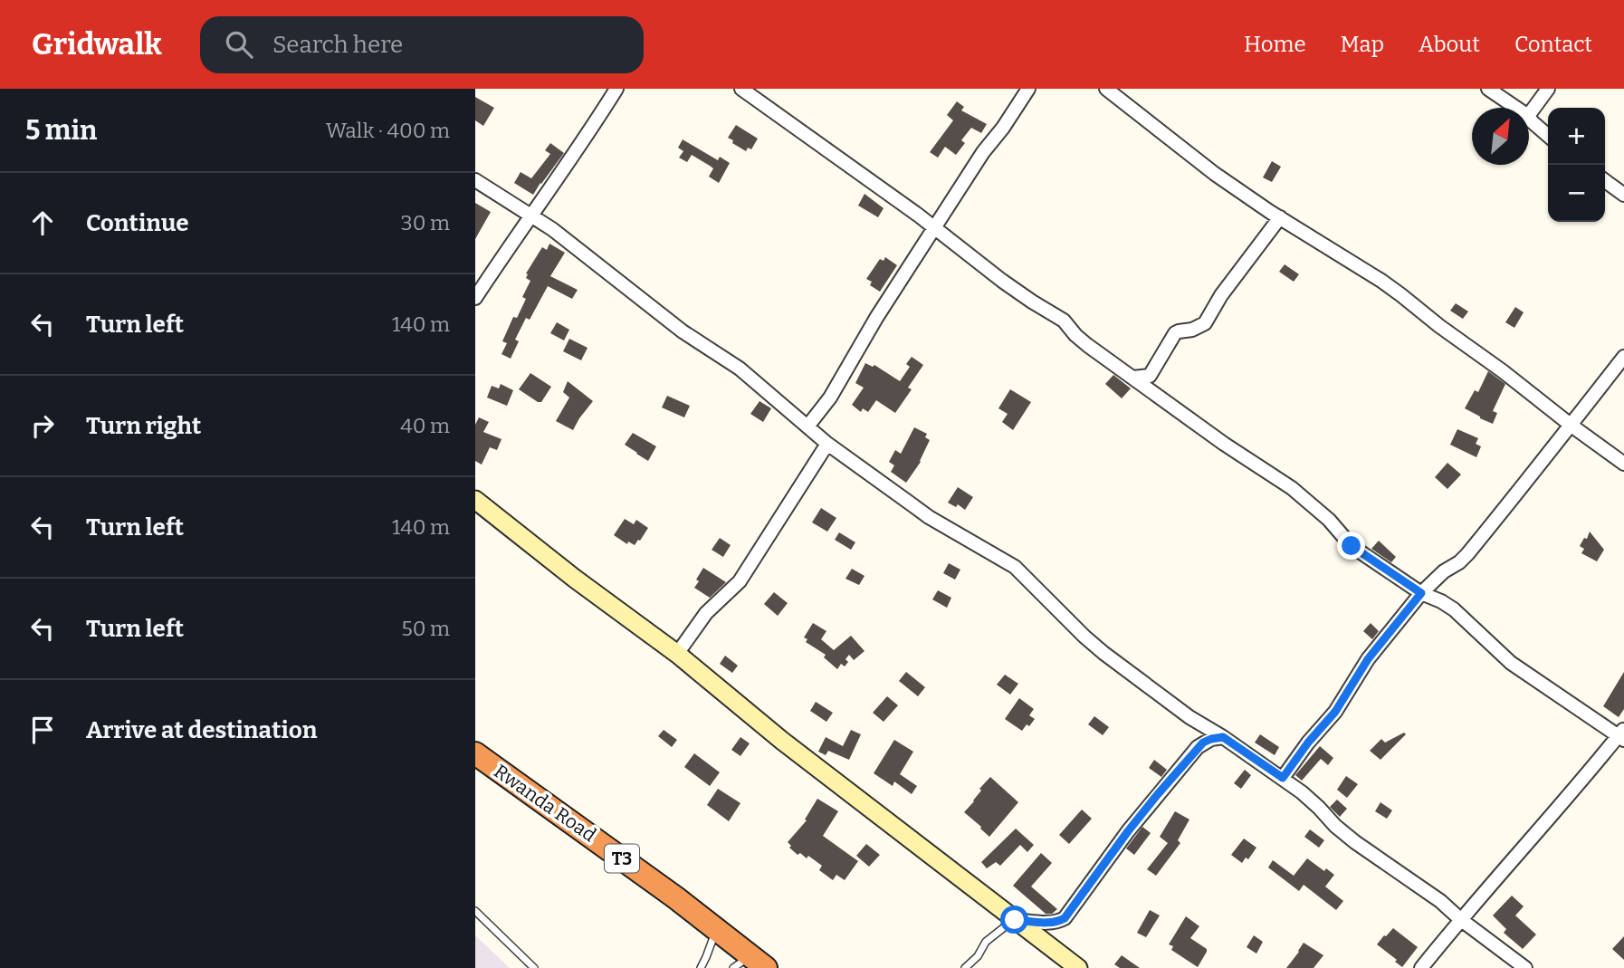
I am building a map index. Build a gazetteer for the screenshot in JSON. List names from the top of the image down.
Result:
{
  "streets": {
    "highway": ["Rwanda Road", "T3"]
  },
  "north": "top right",
  "page": {
    "header": "Gridwalk",
    "search": "Search here",
    "nav": [
      "Home",
      "Map",
      "About",
      "Contact"
    ],
    "heading": ["5 min", "Walk · 400 m"],
    "map_buttons": ["+", "−"],
    "list": [
      ["Continue", "30 m"],
      ["Turn left", "140 m"],
      ["Turn right", "40 m"],
      ["Turn left", "140 m"],
      ["Turn left", "50 m"],
      "Arrive at destination"
    ]
  }
}
